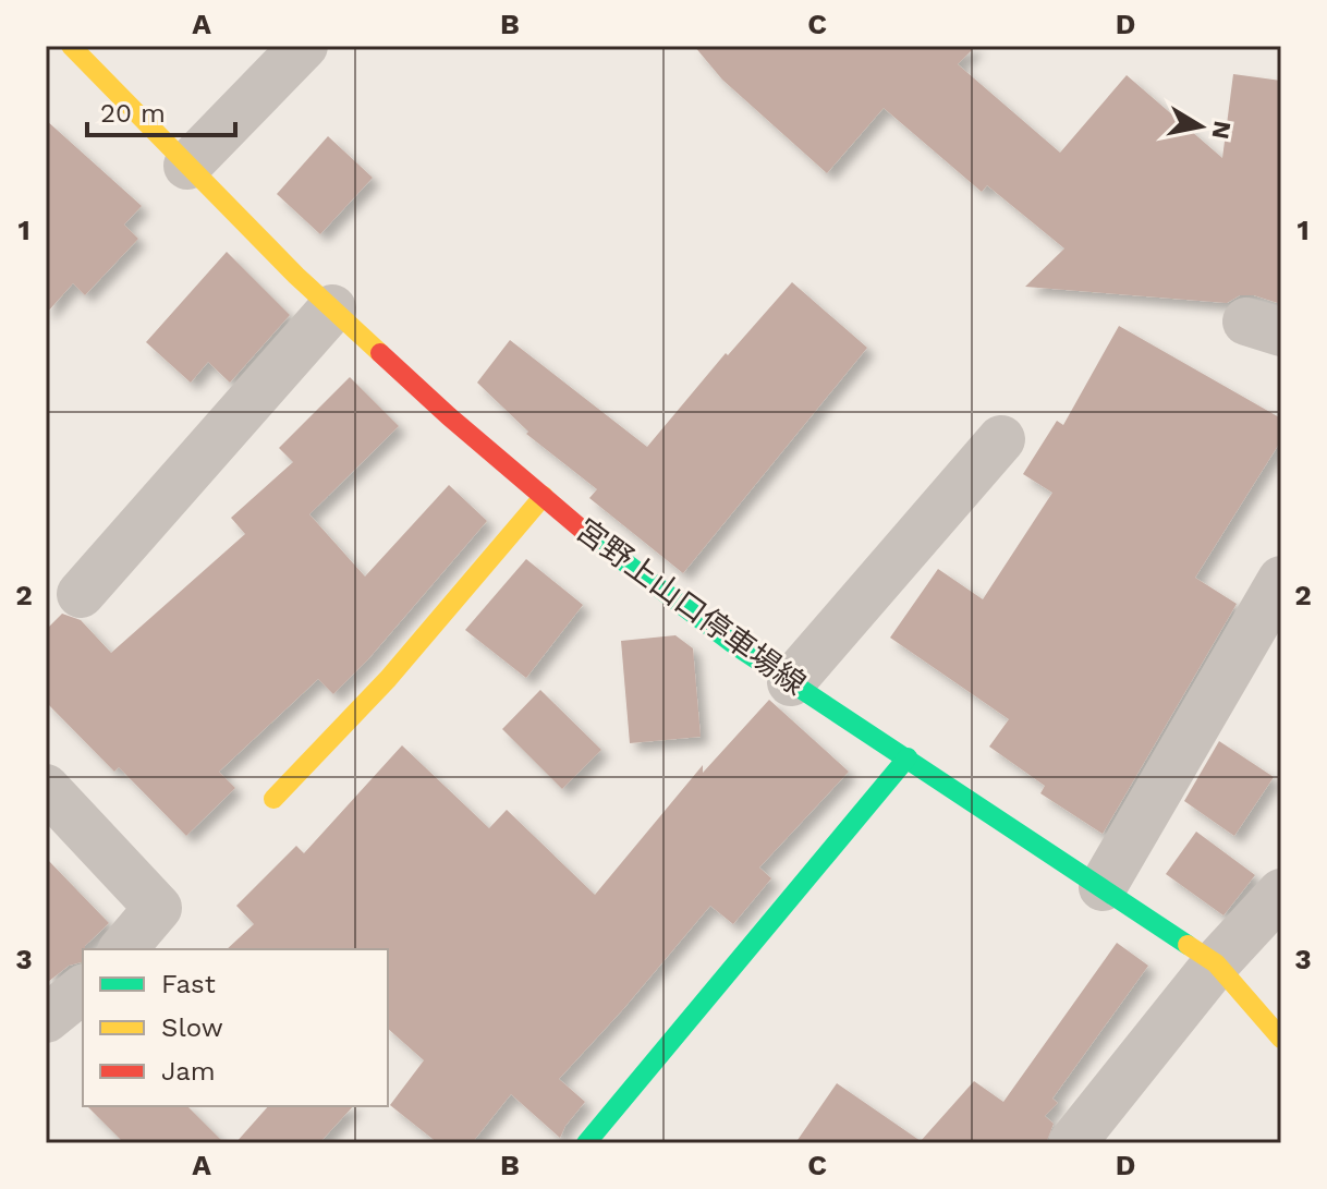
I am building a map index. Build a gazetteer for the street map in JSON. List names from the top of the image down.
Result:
{
  "streets": {
    "main road": ["宮野上山口停車場線"]
  },
  "legend": ["Fast", "Slow", "Jam"],
  "scale_bar": "20 m",
  "north": "right",
  "grid": {
    "columns": [
      "A",
      "B",
      "C",
      "D"
    ],
    "rows": ["1", "2", "3"]
  }
}
